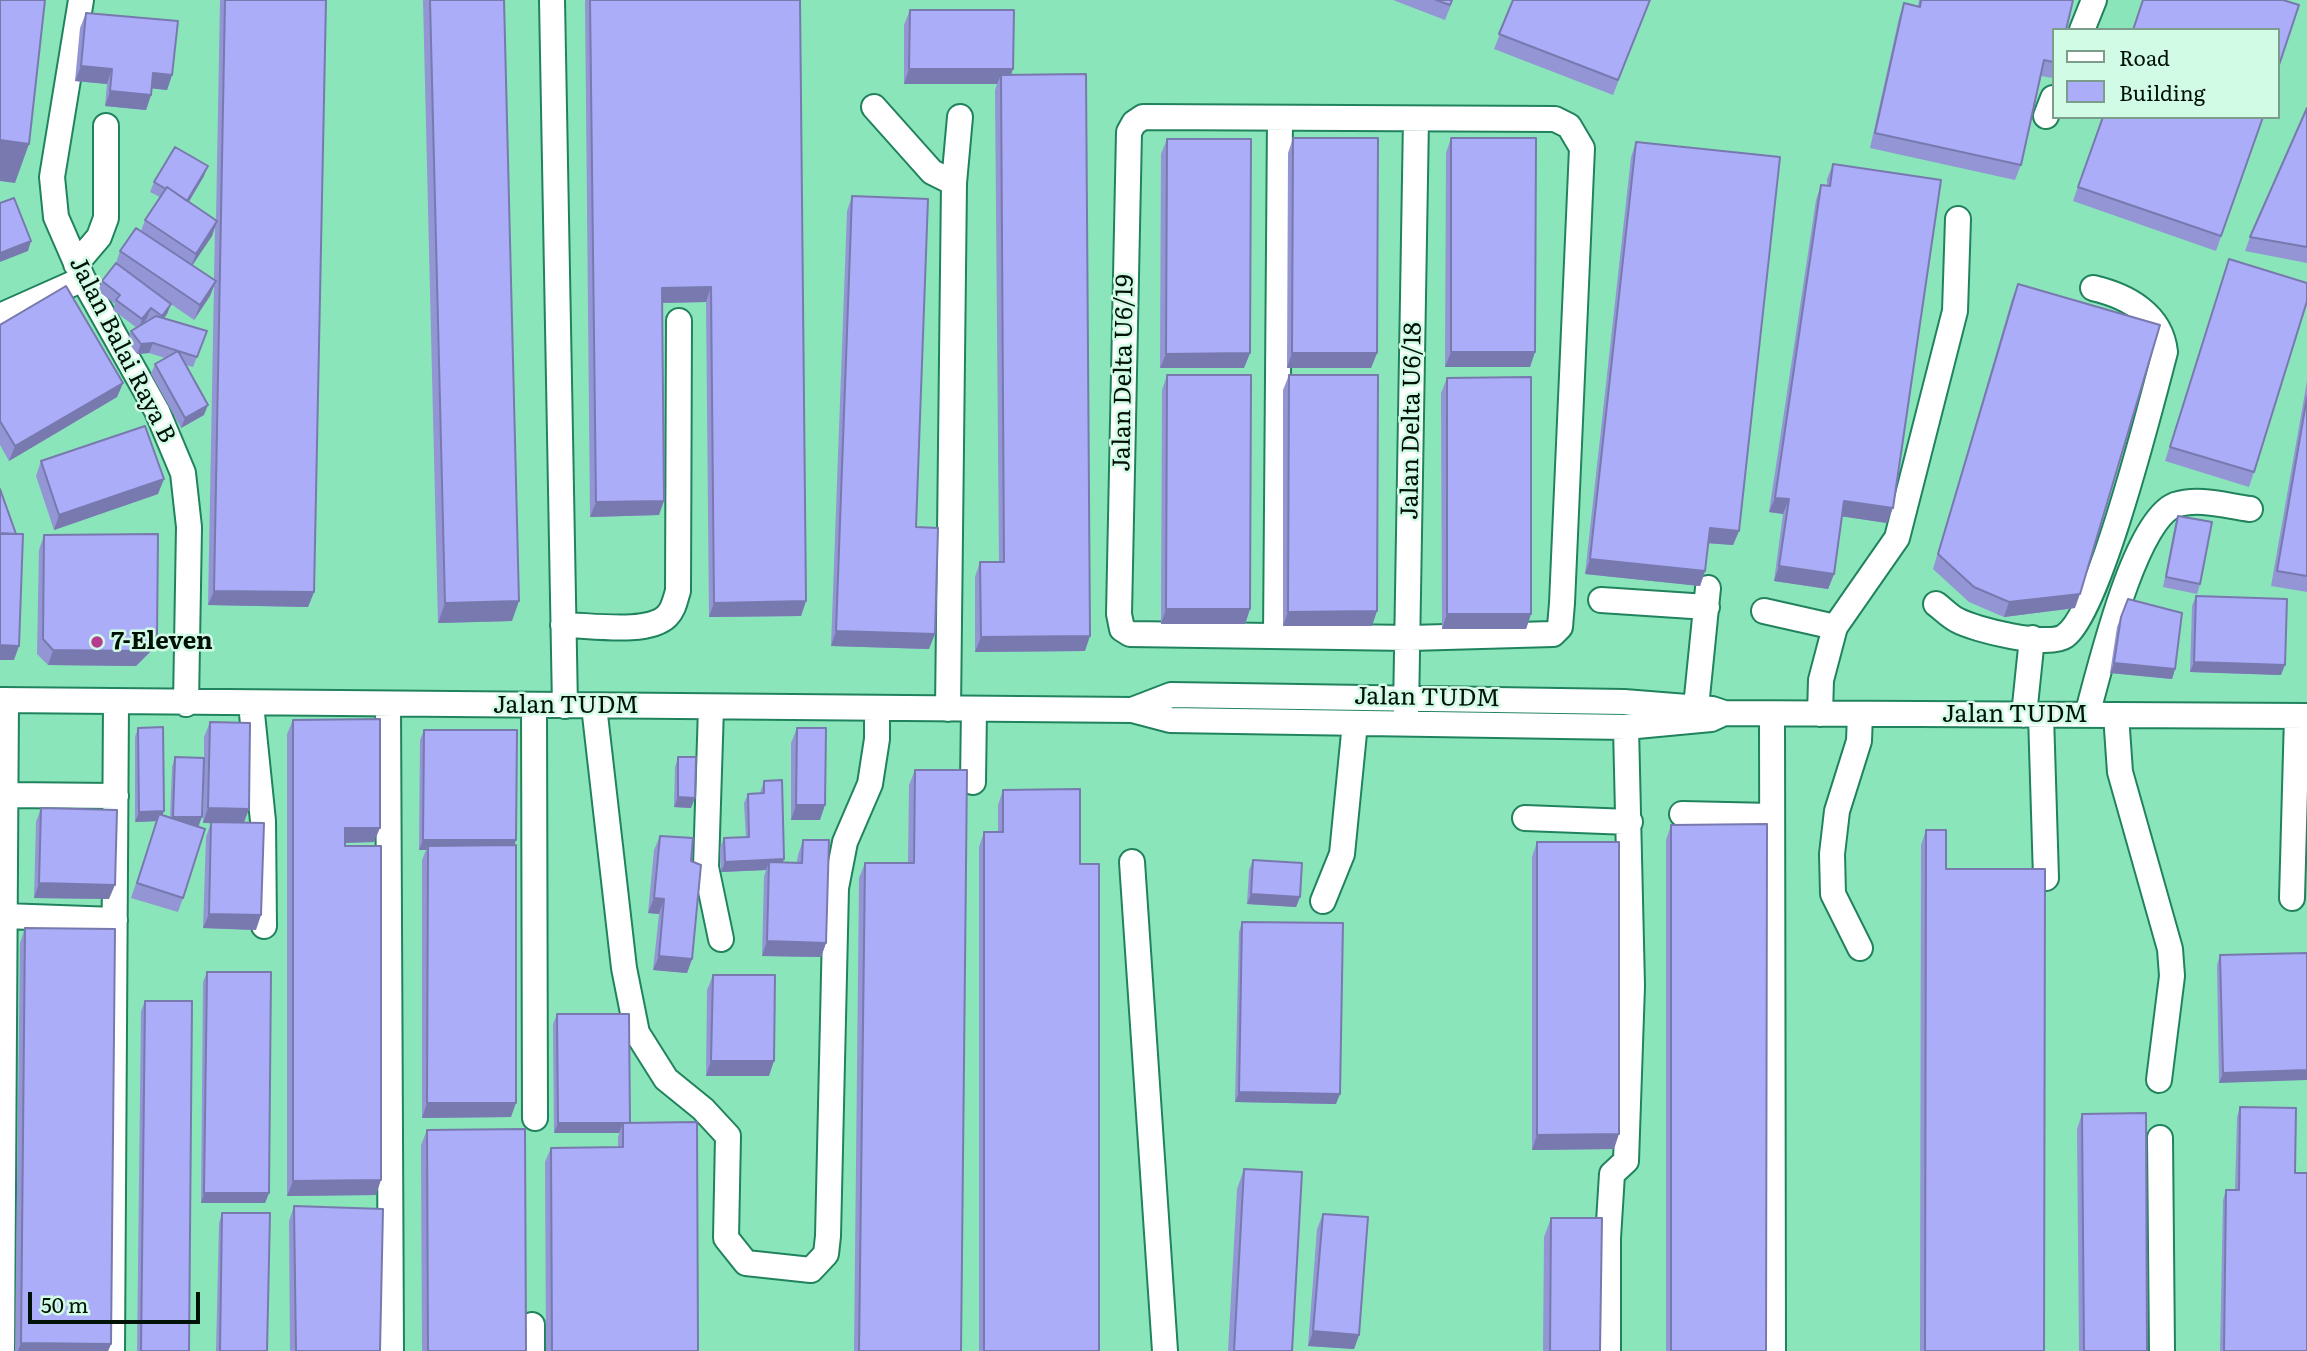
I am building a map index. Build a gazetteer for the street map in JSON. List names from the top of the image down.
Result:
{
  "streets": {
    "street": [
      "Jalan Balai Raya B",
      "Jalan Delta U6/19",
      "Jalan Delta U6/18",
      "Jalan TUDM"
    ]
  },
  "crossings": [
    ["Jalan Balai Raya B", "Jalan TUDM"],
    ["Jalan Delta U6/18", "Jalan TUDM"]
  ],
  "places": ["7-Eleven"],
  "legend": ["Road", "Building"],
  "scale_bar": "50 m"
}
